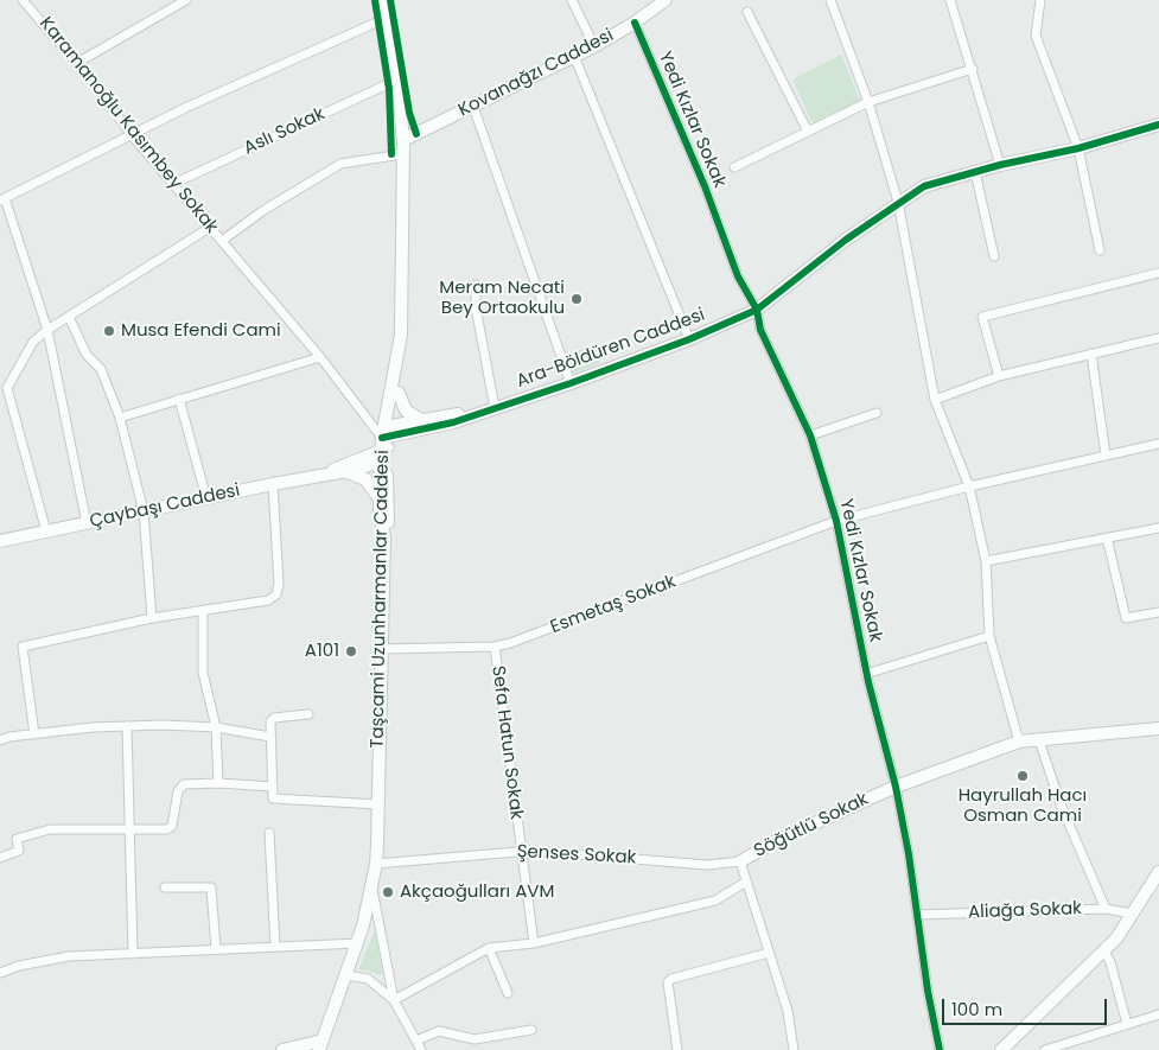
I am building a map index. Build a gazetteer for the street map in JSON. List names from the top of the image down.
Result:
{
  "streets": {
    "street": [
      "Kovanağzı Caddesi",
      "Yedi Kızlar Sokak",
      "Karamanoğlu Kasımbey Sokak",
      "Aslı Sokak",
      "Ara-Böldüren Caddesi",
      "Çaybaşı Caddesi",
      "Taşcami Uzunharmanlar Caddesi",
      "Esmetaş Sokak",
      "Sefa Hatun Sokak",
      "Söğütlü Sokak",
      "Şenses Sokak",
      "Aliağa Sokak"
    ]
  },
  "crossings": [
    ["Kovanağzı Caddesi", "Yedi Kızlar Sokak"],
    ["Kovanağzı Caddesi", "Taşcami Uzunharmanlar Caddesi"],
    ["Yedi Kızlar Sokak", "Ara-Böldüren Caddesi"],
    ["Yedi Kızlar Sokak", "Esmetaş Sokak"],
    ["Yedi Kızlar Sokak", "Söğütlü Sokak"],
    ["Yedi Kızlar Sokak", "Aliağa Sokak"],
    ["Karamanoğlu Kasımbey Sokak", "Aslı Sokak"],
    ["Karamanoğlu Kasımbey Sokak", "Ara-Böldüren Caddesi"],
    ["Karamanoğlu Kasımbey Sokak", "Çaybaşı Caddesi"],
    ["Karamanoğlu Kasımbey Sokak", "Taşcami Uzunharmanlar Caddesi"],
    ["Aslı Sokak", "Taşcami Uzunharmanlar Caddesi"],
    ["Ara-Böldüren Caddesi", "Çaybaşı Caddesi"],
    ["Ara-Böldüren Caddesi", "Taşcami Uzunharmanlar Caddesi"],
    ["Çaybaşı Caddesi", "Taşcami Uzunharmanlar Caddesi"],
    ["Taşcami Uzunharmanlar Caddesi", "Esmetaş Sokak"],
    ["Taşcami Uzunharmanlar Caddesi", "Şenses Sokak"],
    ["Esmetaş Sokak", "Sefa Hatun Sokak"],
    ["Sefa Hatun Sokak", "Şenses Sokak"],
    ["Söğütlü Sokak", "Şenses Sokak"]
  ],
  "places": [
    "Meram Necati Bey Ortaokulu",
    "Musa Efendi Cami",
    "A101",
    "Hayrullah Hacı Osman Cami",
    "Akçaoğulları AVM"
  ],
  "scale_bar": "100 m"
}
